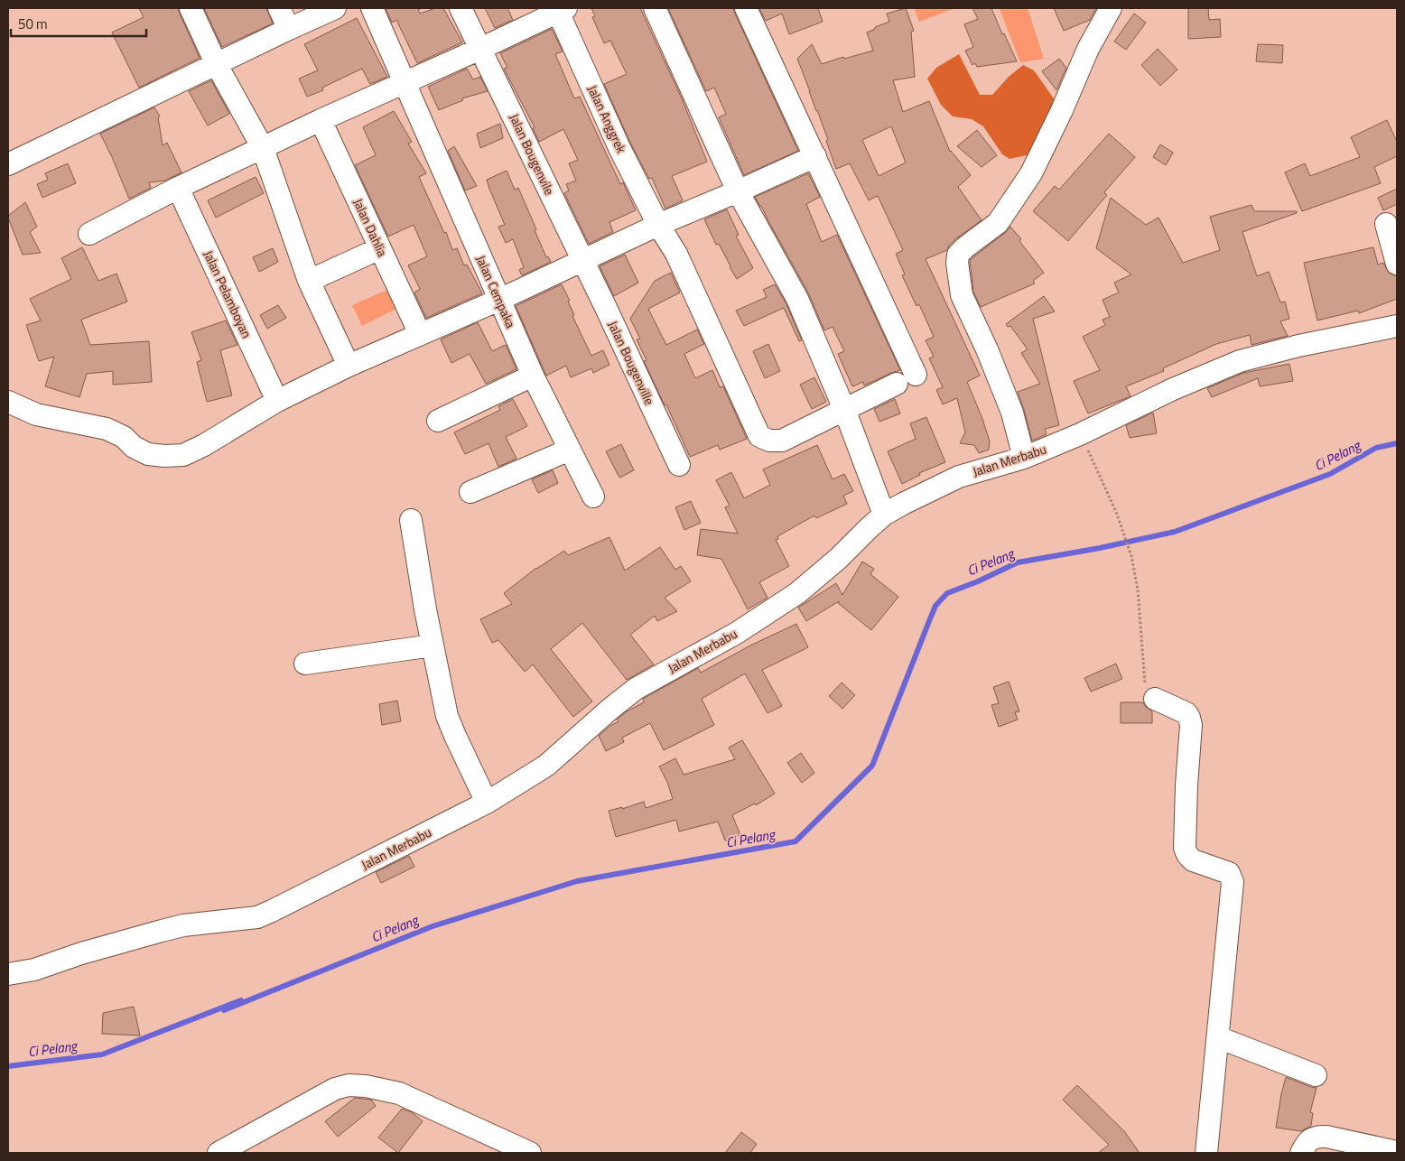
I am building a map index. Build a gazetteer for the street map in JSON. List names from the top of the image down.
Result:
{
  "streets": {
    "street": [
      "Jalan Anggrek",
      "Jalan Bougenvile",
      "Jalan Dahlia",
      "Jalan Cempaka",
      "Jalan Pelamboyan",
      "Jalan Bougenville",
      "Jalan Merbabu"
    ]
  },
  "crossings": [
    ["Jalan Bougenvile", "Jalan Bougenville"]
  ],
  "water": ["Ci Pelang"],
  "scale_bar": "50 m"
}
